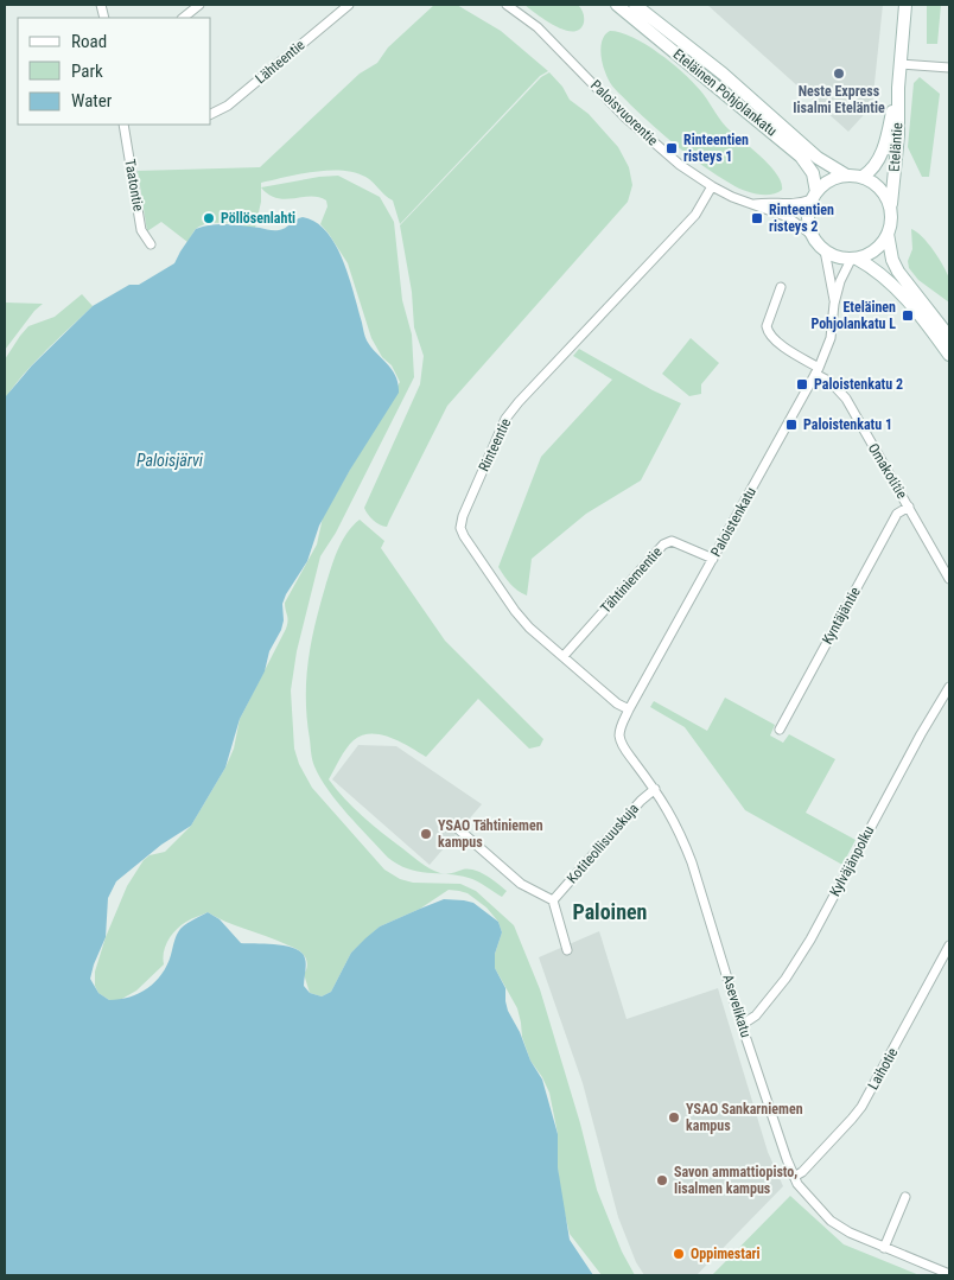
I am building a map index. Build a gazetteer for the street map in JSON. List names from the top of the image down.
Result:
{
  "streets": {
    "main road": ["Eteläinen Pohjolankatu", "Eteläntie"],
    "street": [
      "Lähteentie",
      "Paloisvuorentie",
      "Taatontie",
      "Rinteentie",
      "Omakotitie",
      "Paloistenkatu",
      "Tähtiniementie",
      "Kyntäjäntie",
      "Kotiteollisuuskuja",
      "Kylväjänpolku",
      "Asevelikatu",
      "Laihotie"
    ]
  },
  "crossings": [
    ["Eteläinen Pohjolankatu", "Paloisvuorentie"],
    ["Eteläinen Pohjolankatu", "Eteläntie"],
    ["Eteläinen Pohjolankatu", "Paloistenkatu"],
    ["Paloisvuorentie", "Eteläntie"],
    ["Paloisvuorentie", "Rinteentie"],
    ["Paloisvuorentie", "Paloistenkatu"],
    ["Eteläntie", "Paloistenkatu"],
    ["Rinteentie", "Paloistenkatu"],
    ["Rinteentie", "Tähtiniementie"],
    ["Omakotitie", "Paloistenkatu"],
    ["Omakotitie", "Kyntäjäntie"],
    ["Paloistenkatu", "Tähtiniementie"],
    ["Paloistenkatu", "Asevelikatu"],
    ["Kotiteollisuuskuja", "Asevelikatu"],
    ["Kylväjänpolku", "Asevelikatu"],
    ["Asevelikatu", "Laihotie"]
  ],
  "districts": ["Paloinen"],
  "water": ["Paloisjärvi"],
  "places": {
    "other": [
      "Neste Express Iisalmi Eteläntie",
      "Pöllösenlahti",
      "YSAO Tähtiniemen kampus",
      "YSAO Sankarniemen kampus",
      "Savon ammattiopisto, Iisalmen kampus",
      "Oppimestari"
    ],
    "transit": [
      "Rinteentien risteys 1",
      "Rinteentien risteys 2",
      "Eteläinen Pohjolankatu L",
      "Paloistenkatu 2",
      "Paloistenkatu 1"
    ]
  },
  "legend": ["Road", "Park", "Water"]
}
